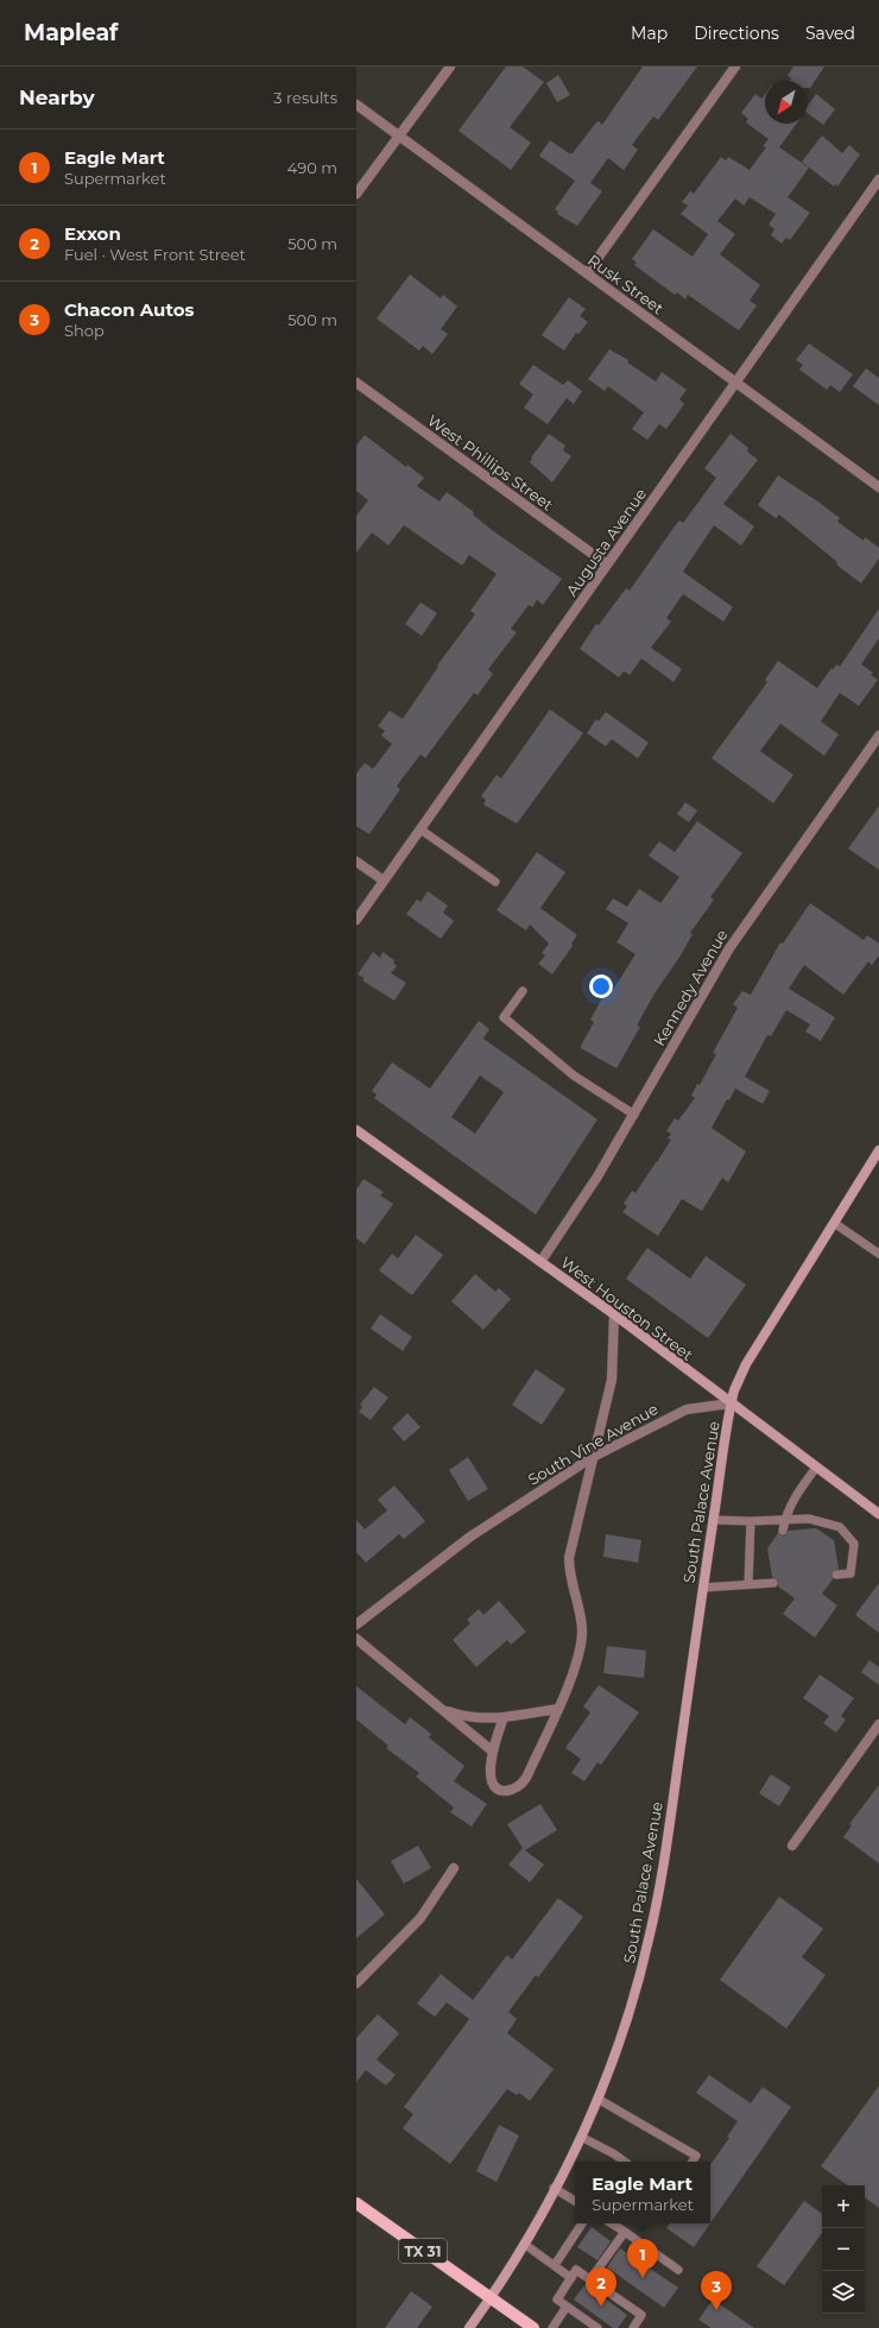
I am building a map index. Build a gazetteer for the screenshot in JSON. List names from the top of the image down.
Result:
{
  "streets": {
    "main road": ["West Houston Street", "South Palace Avenue", "TX 31"],
    "street": [
      "Rusk Street",
      "West Phillips Street",
      "Augusta Avenue",
      "Kennedy Avenue",
      "South Vine Avenue"
    ]
  },
  "crossings": [
    ["Rusk Street", "Augusta Avenue"],
    ["West Phillips Street", "Augusta Avenue"],
    ["Kennedy Avenue", "West Houston Street"],
    ["West Houston Street", "South Vine Avenue"],
    ["West Houston Street", "South Palace Avenue"],
    ["South Vine Avenue", "South Palace Avenue"],
    ["South Palace Avenue", "TX 31"]
  ],
  "north": "bottom left",
  "page": {
    "header": "Mapleaf",
    "nav": ["Map", "Directions", "Saved"],
    "heading": ["Nearby", "3 results"],
    "list": [
      {
        "mark": "1",
        "name": "Eagle Mart",
        "note": "Supermarket",
        "value": "490 m"
      },
      {
        "mark": "2",
        "name": "Exxon",
        "note": "Fuel · West Front Street",
        "value": "500 m"
      },
      {
        "mark": "3",
        "name": "Chacon Autos",
        "note": "Shop",
        "value": "500 m"
      }
    ],
    "popup": ["Eagle Mart", "Supermarket"],
    "map_buttons": ["+", "−"],
    "pins": ["1", "2", "3"]
  }
}
